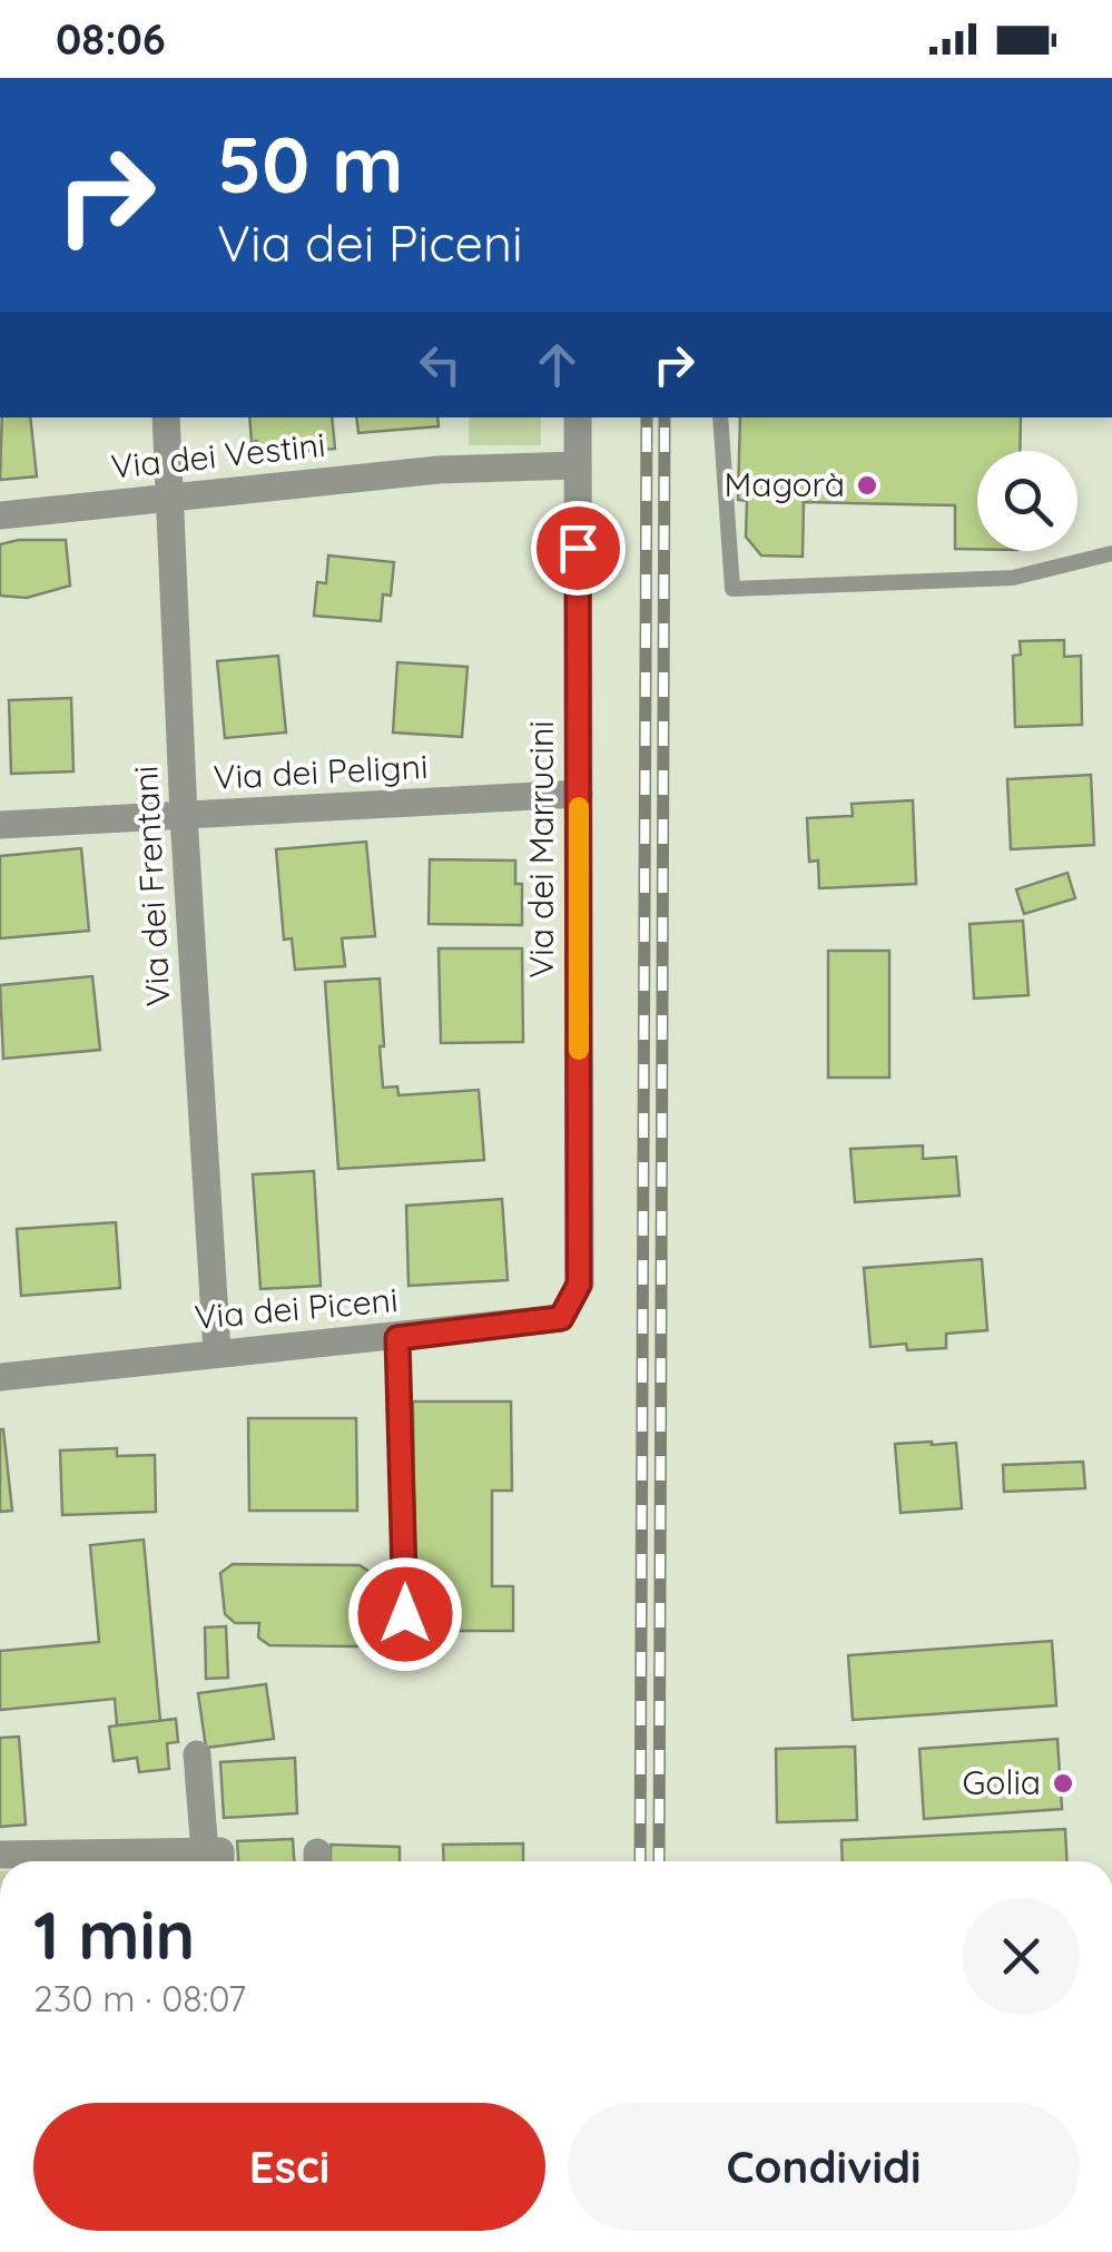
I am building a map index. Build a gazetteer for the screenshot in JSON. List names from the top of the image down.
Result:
{
  "streets": {
    "street": [
      "Via dei Vestini",
      "Via dei Peligni",
      "Via dei Marrucini",
      "Via dei Frentani",
      "Via dei Piceni"
    ]
  },
  "crossings": [
    ["Via dei Vestini", "Via dei Marrucini"],
    ["Via dei Vestini", "Via dei Frentani"],
    ["Via dei Peligni", "Via dei Marrucini"],
    ["Via dei Peligni", "Via dei Frentani"],
    ["Via dei Marrucini", "Via dei Piceni"],
    ["Via dei Frentani", "Via dei Piceni"]
  ],
  "places": ["Magorà", "Golia"],
  "page": {
    "status": "08:06",
    "turn": ["50 m", "Via dei Piceni"],
    "heading": ["1 min", "230 m · 08:07"],
    "buttons": ["Esci", "Condividi"]
  }
}
